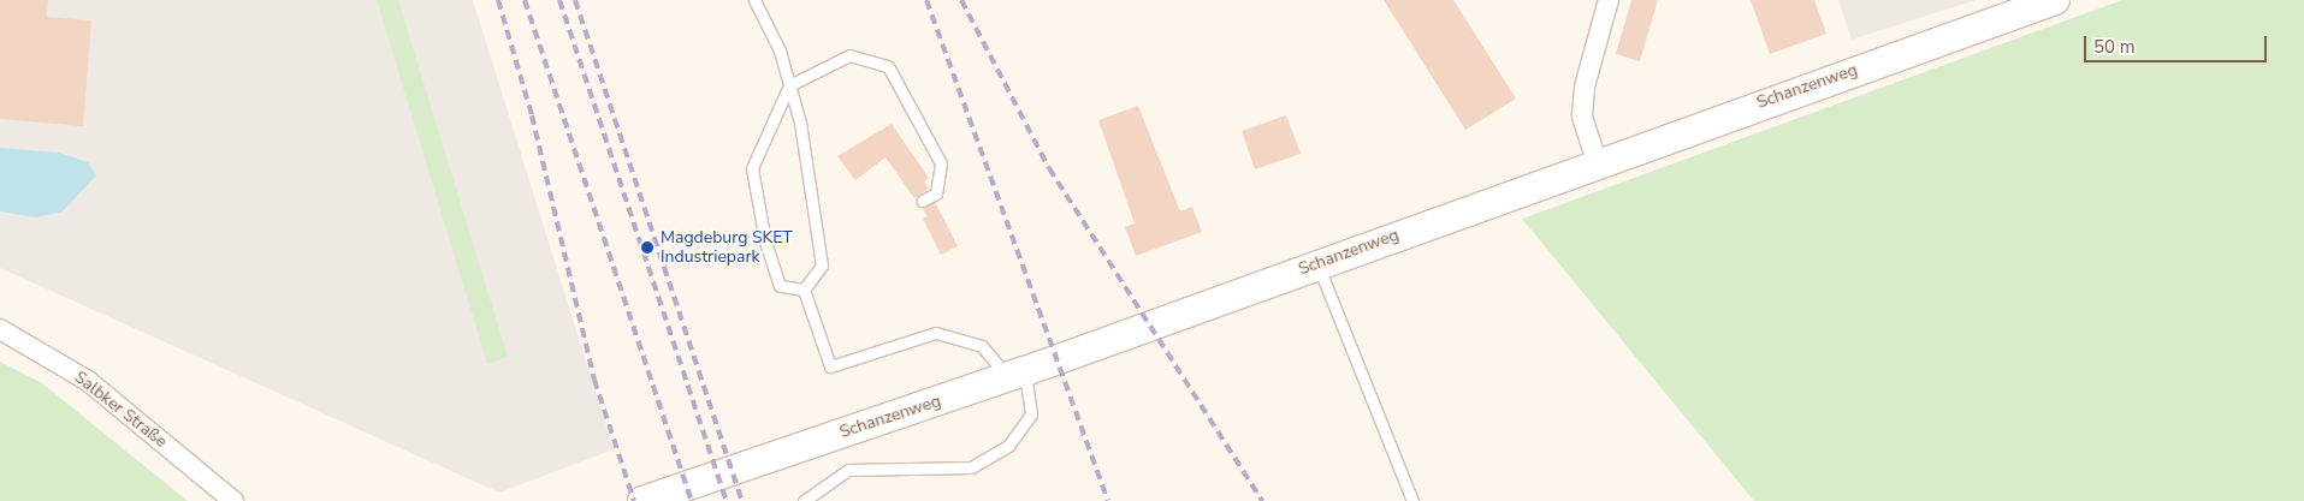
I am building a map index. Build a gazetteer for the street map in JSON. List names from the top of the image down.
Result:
{
  "streets": {
    "main road": ["Schanzenweg"],
    "street": ["Salbker Straße"]
  },
  "places": ["Magdeburg SKET Industriepark"],
  "scale_bar": "50 m"
}
